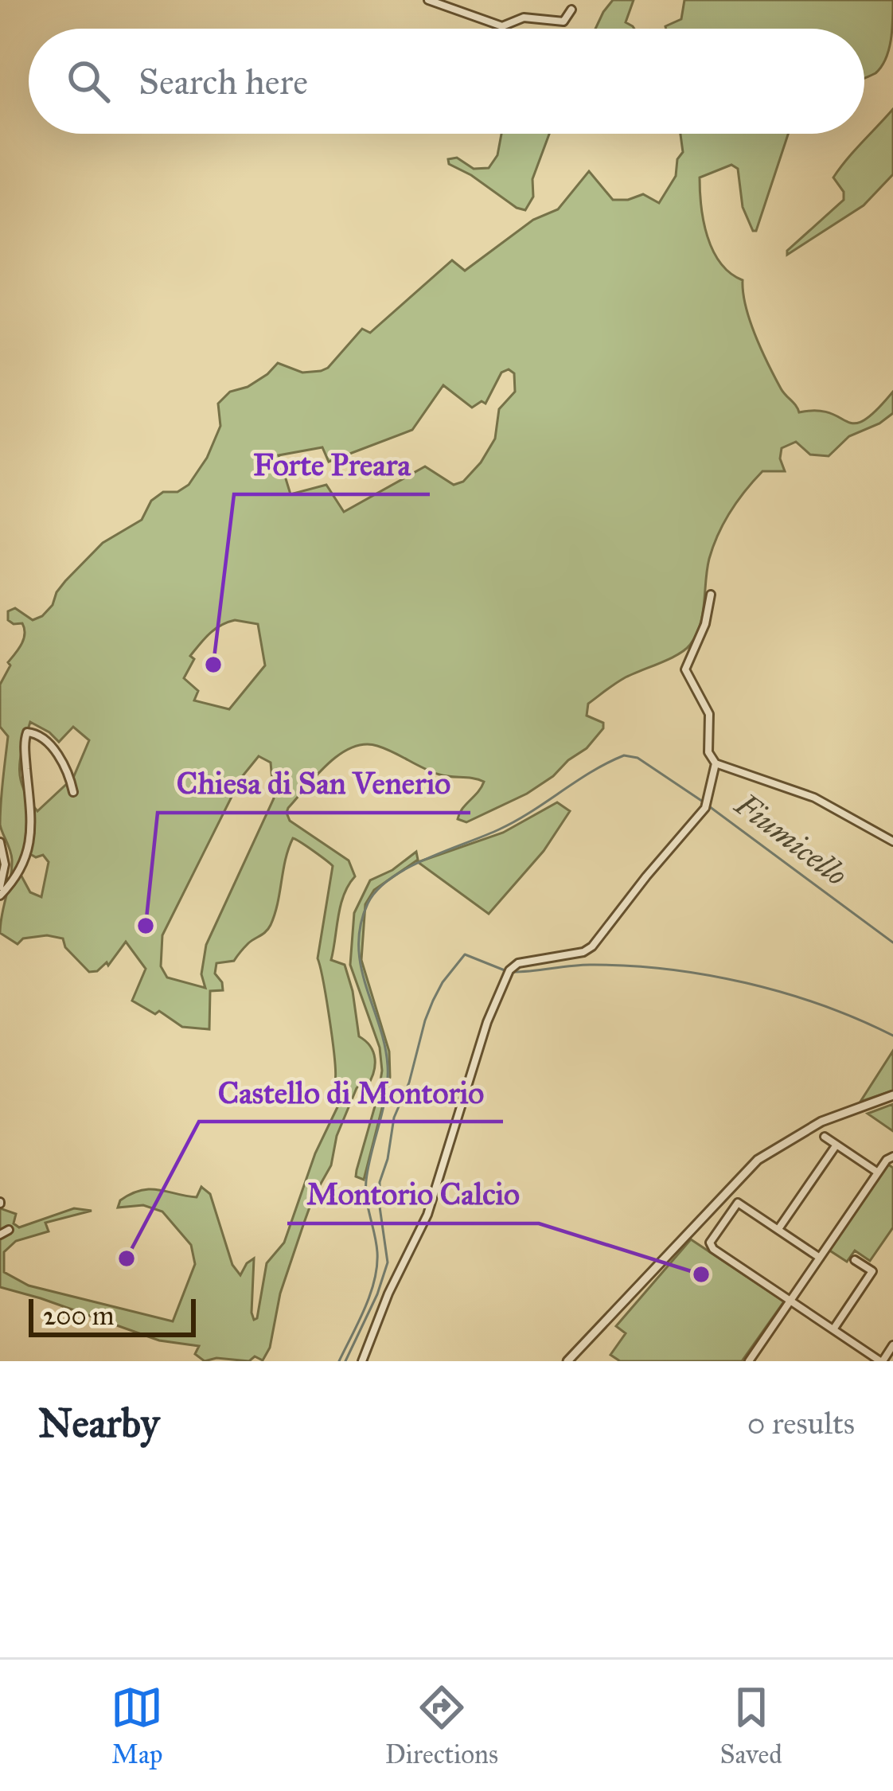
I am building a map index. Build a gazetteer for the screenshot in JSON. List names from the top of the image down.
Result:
{
  "water": ["Fiumicello"],
  "places": [
    "Forte Preara",
    "Chiesa di San Venerio",
    "Castello di Montorio",
    "Montorio Calcio"
  ],
  "scale_bar": "200 m",
  "page": {
    "search": "Search here",
    "scale": "200 m",
    "heading": ["Nearby", "0 results"],
    "nav": ["Map", "Directions", "Saved"]
  }
}
